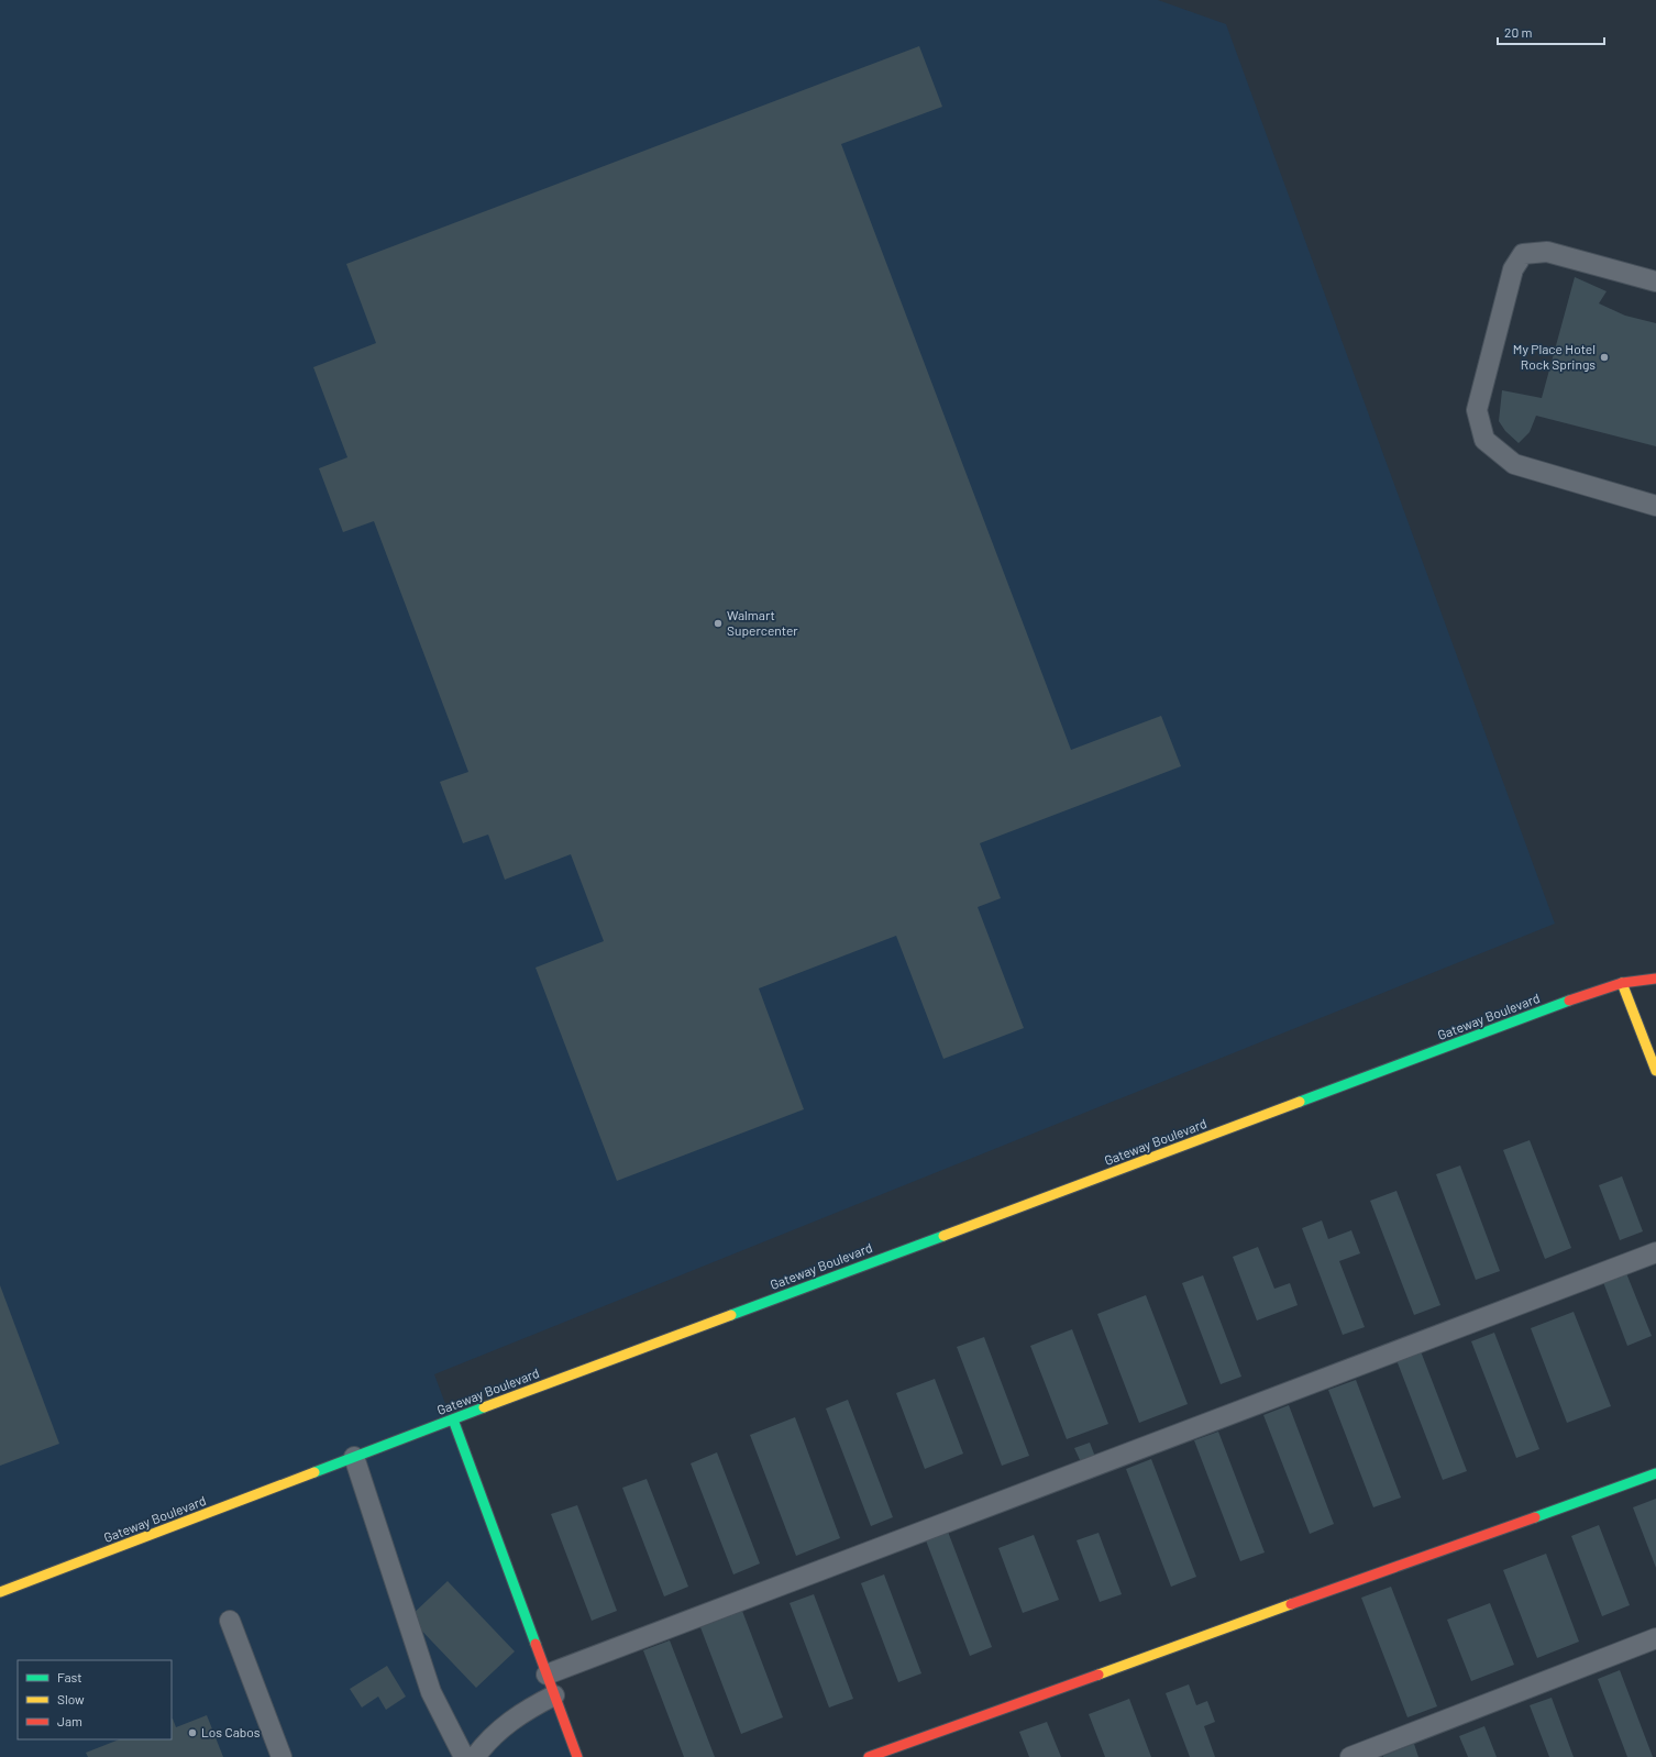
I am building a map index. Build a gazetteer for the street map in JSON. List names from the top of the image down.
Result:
{
  "streets": {
    "main road": ["Gateway Boulevard"]
  },
  "places": ["My Place Hotel Rock Springs", "Walmart Supercenter", "Los Cabos"],
  "legend": ["Fast", "Slow", "Jam"],
  "scale_bar": "20 m"
}
